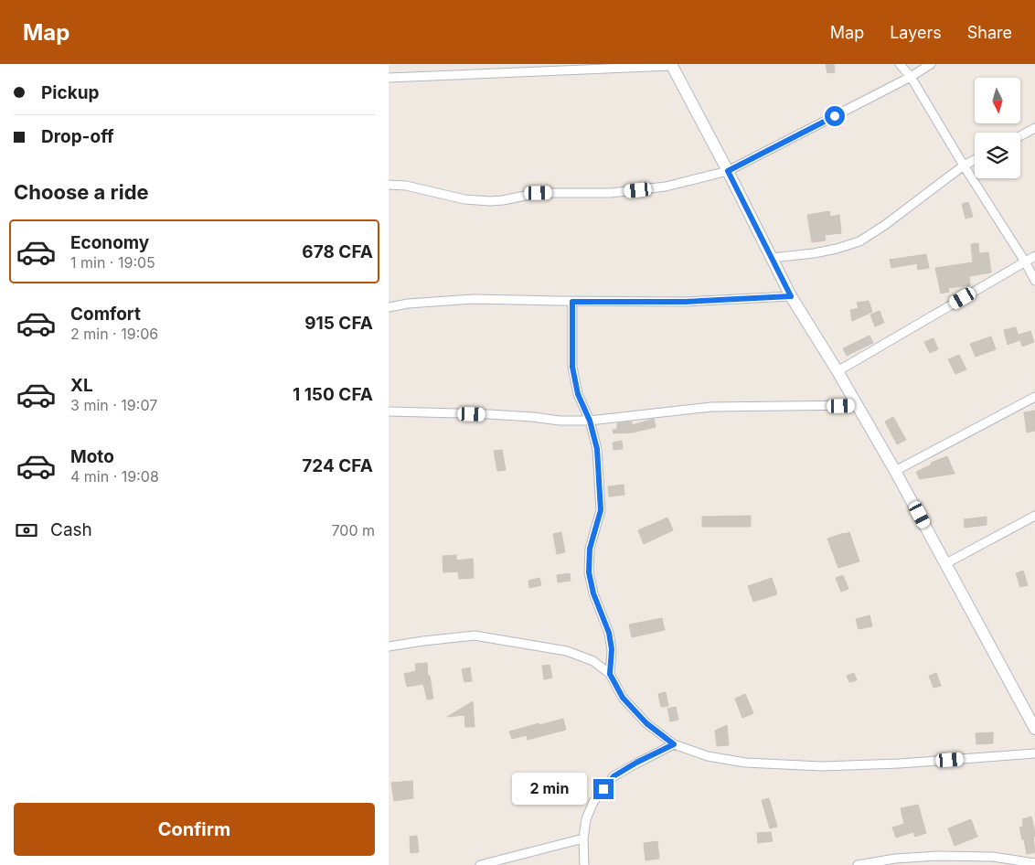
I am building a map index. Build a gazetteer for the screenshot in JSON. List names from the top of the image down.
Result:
{
  "north": "bottom",
  "page": {
    "header": "Map",
    "nav": ["Map", "Layers", "Share"],
    "banner": ["Pickup", "Drop-off"],
    "heading": "Choose a ride",
    "list": [
      {
        "name": "Economy",
        "note": "1 min · 19:05",
        "value": "678 CFA"
      },
      {
        "name": "Comfort",
        "note": "2 min · 19:06",
        "value": "915 CFA"
      },
      {
        "name": "XL",
        "note": "3 min · 19:07",
        "value": "1 150 CFA"
      },
      {
        "name": "Moto",
        "note": "4 min · 19:08",
        "value": "724 CFA"
      }
    ],
    "pay": ["Cash", "700 m"],
    "bubble": "2 min",
    "buttons": "Confirm"
  }
}
